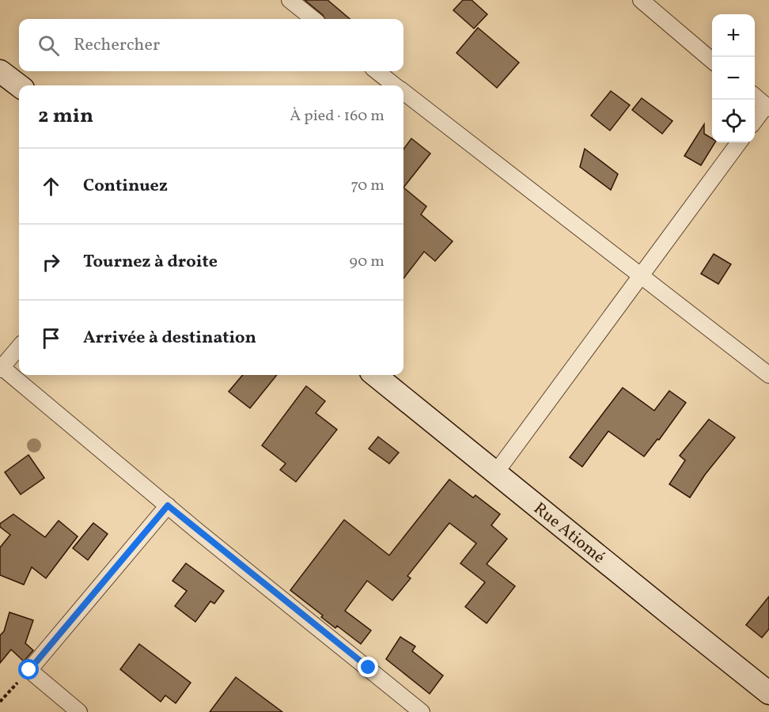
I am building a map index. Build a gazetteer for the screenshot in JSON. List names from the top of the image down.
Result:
{
  "streets": {
    "street": ["Rue Atiomé"]
  },
  "page": {
    "map_buttons": ["+", "−"],
    "search": "Rechercher",
    "heading": ["2 min", "À pied · 160 m"],
    "list": [
      ["Continuez", "70 m"],
      ["Tournez à droite", "90 m"],
      "Arrivée à destination"
    ]
  }
}
